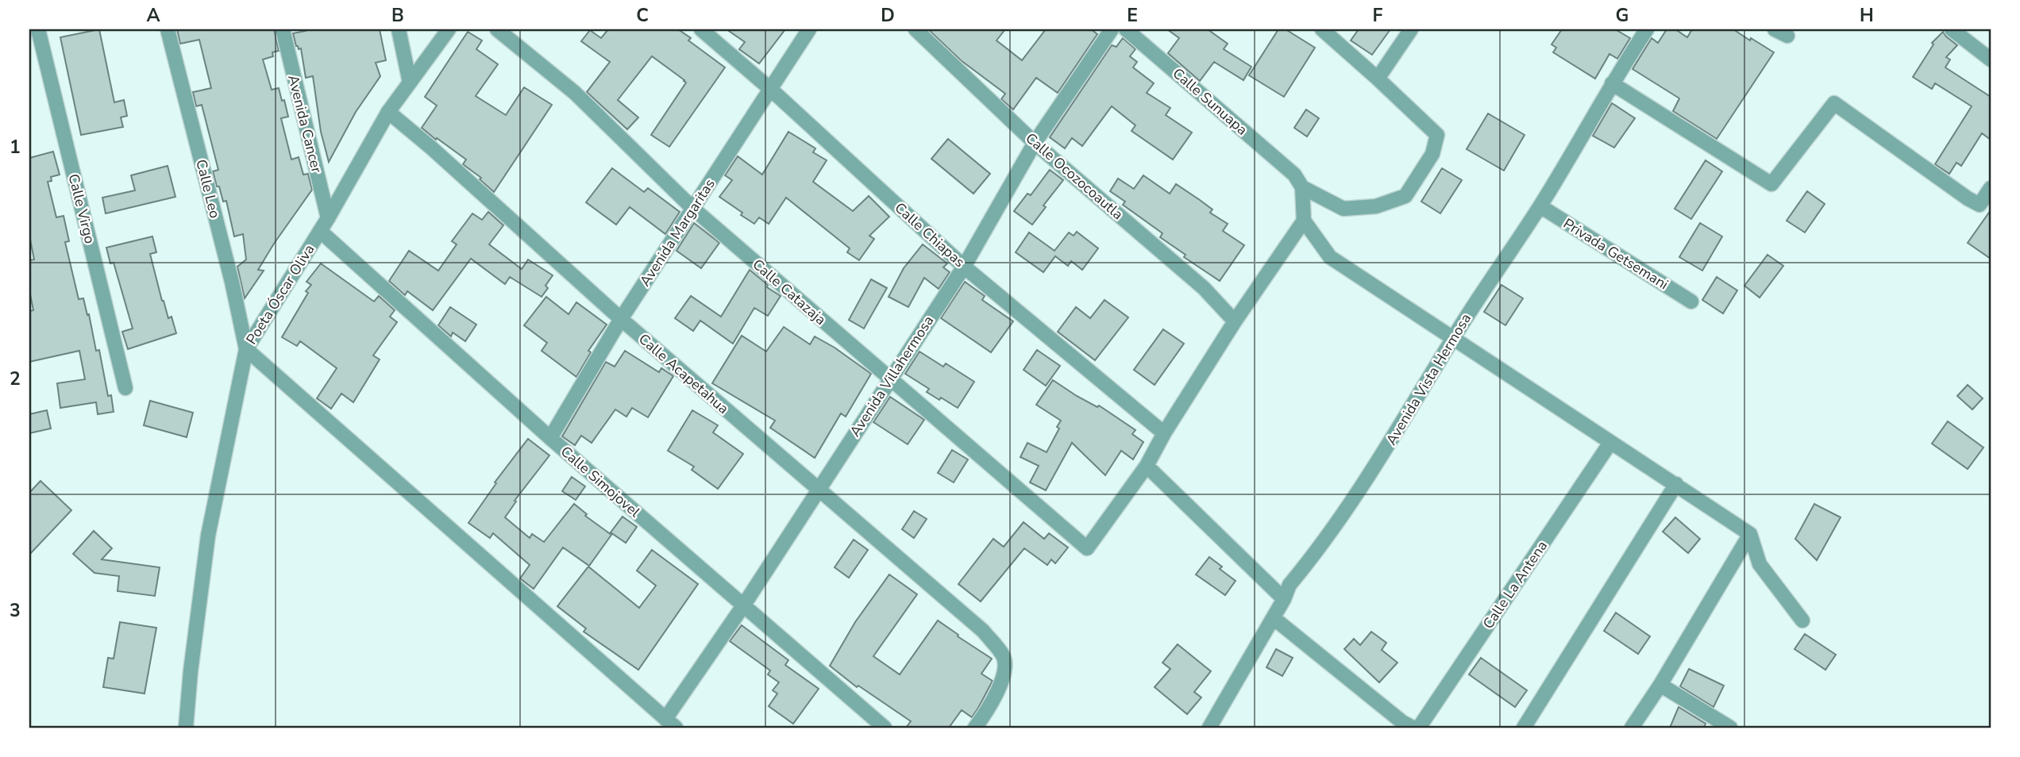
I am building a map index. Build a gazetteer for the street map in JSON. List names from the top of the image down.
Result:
{
  "streets": {
    "street": [
      "Calle Sunuapa",
      "Avenida Cancer",
      "Calle Ocozocoautla",
      "Calle Leo",
      "Calle Virgo",
      "Avenida Margaritas",
      "Calle Chiapas",
      "Privada Getsemani",
      "Calle Catazaja",
      "Poeta Óscar Oliva",
      "Calle Acapetahua",
      "Avenida Villahermosa",
      "Avenida Vista Hermosa",
      "Calle Simojovel",
      "Calle La Antena"
    ]
  },
  "crossings": [
    ["Avenida Cancer", "Poeta Óscar Oliva"],
    ["Calle Ocozocoautla", "Avenida Villahermosa"],
    ["Calle Leo", "Poeta Óscar Oliva"],
    ["Avenida Margaritas", "Calle Chiapas"],
    ["Avenida Margaritas", "Calle Catazaja"],
    ["Avenida Margaritas", "Calle Acapetahua"],
    ["Avenida Margaritas", "Calle Simojovel"],
    ["Calle Chiapas", "Avenida Villahermosa"],
    ["Privada Getsemani", "Avenida Vista Hermosa"],
    ["Calle Catazaja", "Avenida Villahermosa"],
    ["Poeta Óscar Oliva", "Calle Acapetahua"],
    ["Poeta Óscar Oliva", "Calle Simojovel"],
    ["Calle Acapetahua", "Avenida Villahermosa"],
    ["Avenida Villahermosa", "Calle Simojovel"]
  ],
  "grid": {
    "columns": [
      "A",
      "B",
      "C",
      "D",
      "E",
      "F",
      "G",
      "H"
    ],
    "rows": ["1", "2", "3"]
  }
}
